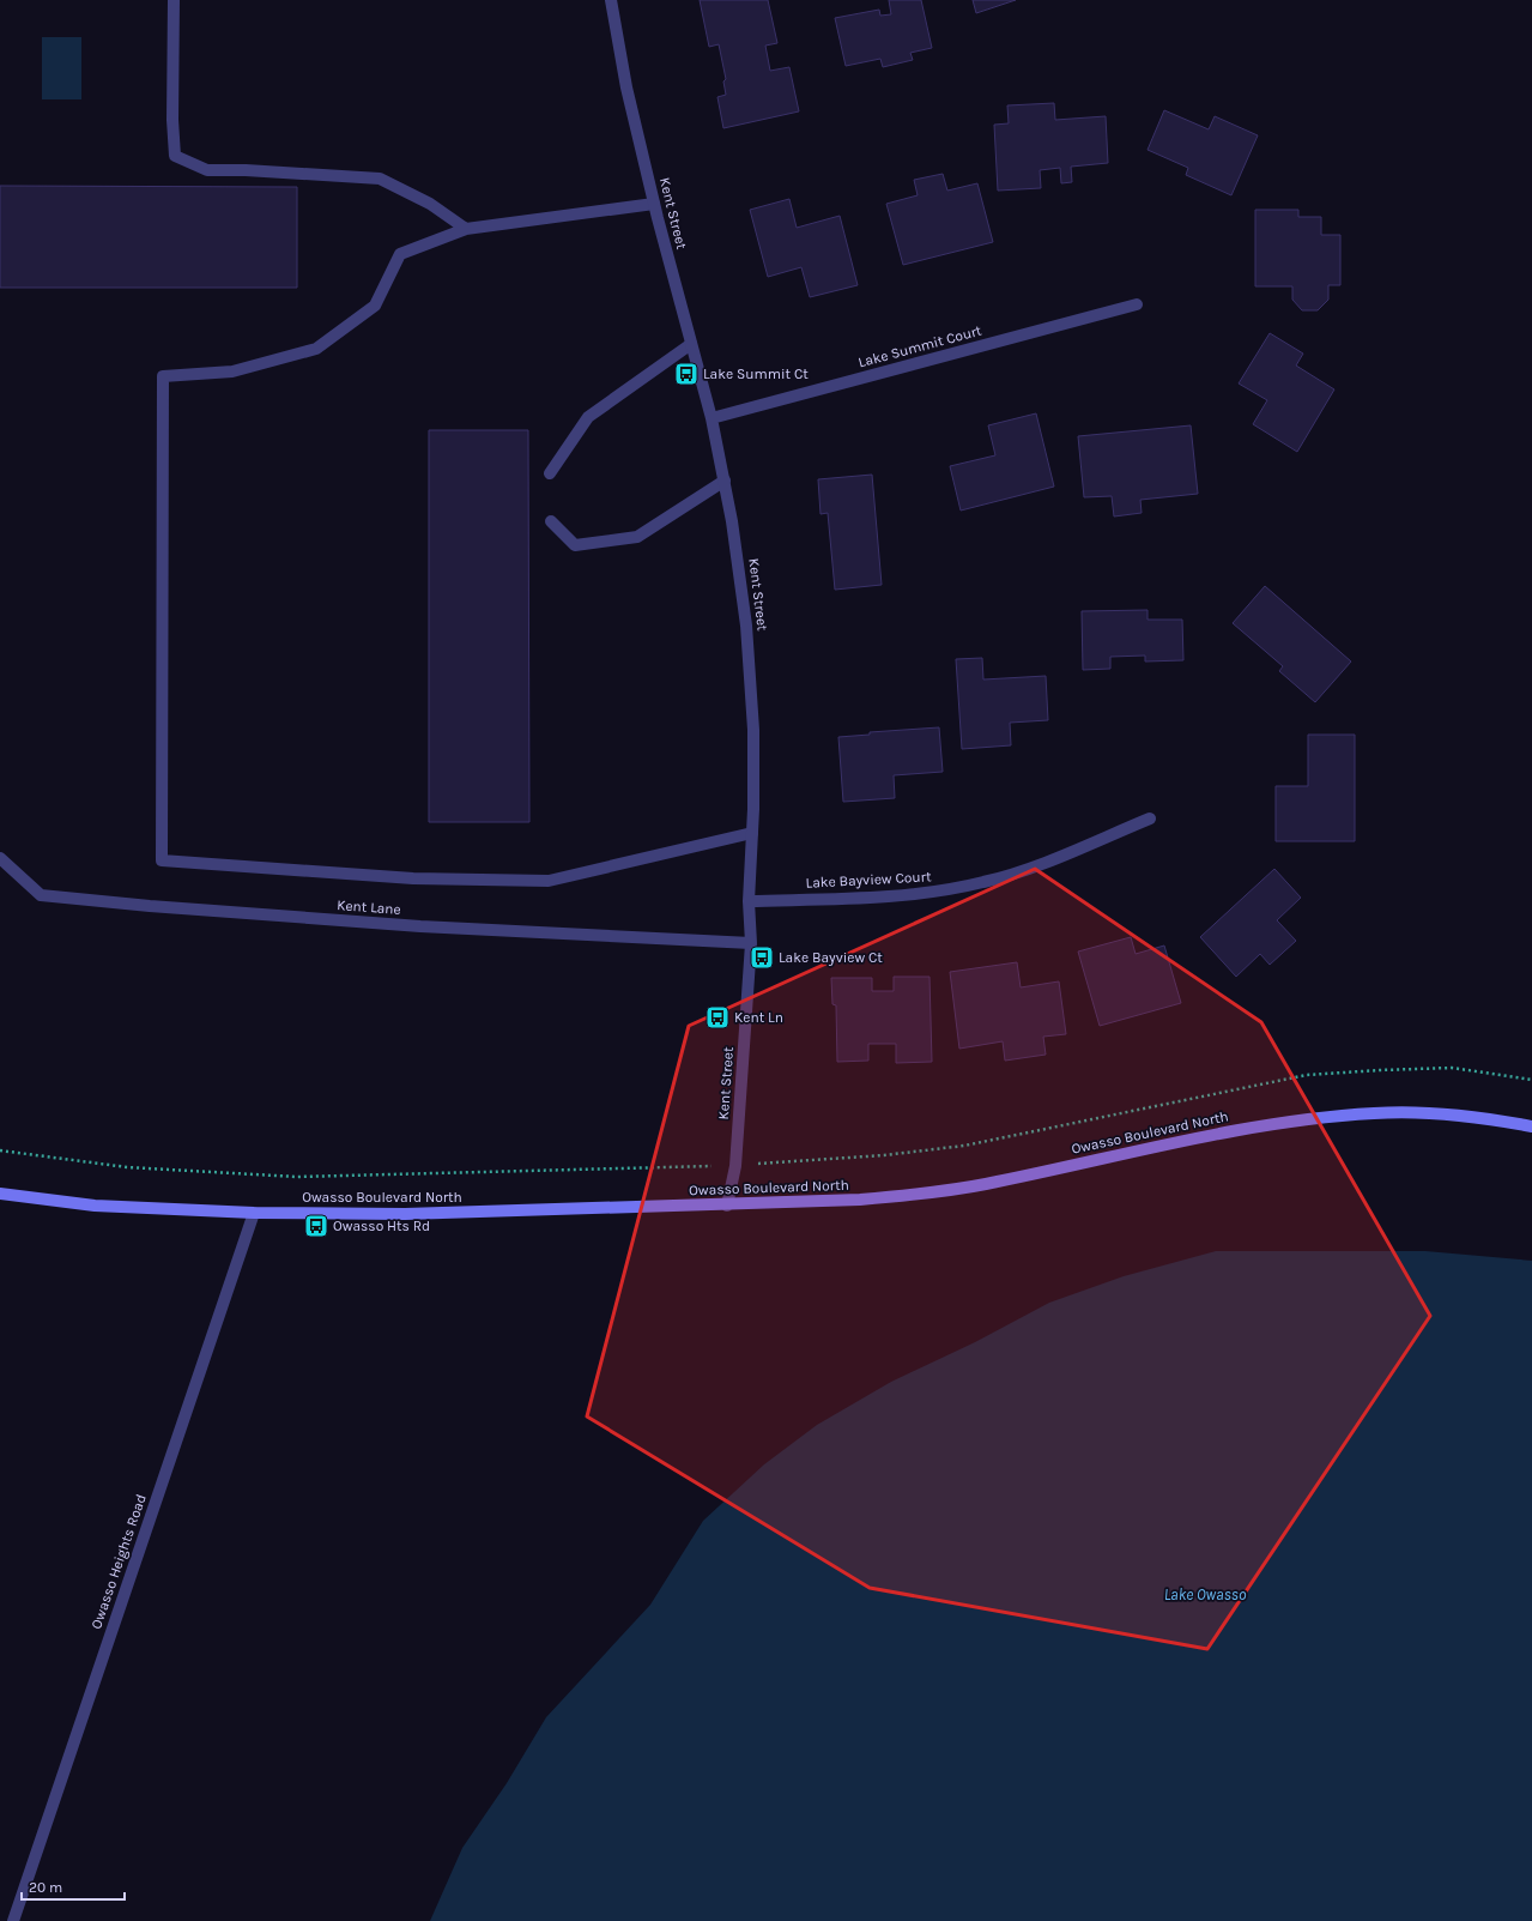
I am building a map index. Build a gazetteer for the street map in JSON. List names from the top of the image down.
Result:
{
  "streets": {
    "street": [
      "Kent Street",
      "Lake Summit Court",
      "Lake Bayview Court",
      "Kent Lane",
      "Owasso Boulevard North",
      "Owasso Heights Road"
    ]
  },
  "crossings": [
    ["Kent Street", "Lake Summit Court"],
    ["Kent Street", "Lake Bayview Court"],
    ["Kent Street", "Kent Lane"],
    ["Kent Street", "Owasso Boulevard North"],
    ["Owasso Boulevard North", "Owasso Heights Road"]
  ],
  "water": ["Lake Owasso"],
  "places": {
    "bus stop": [
      "Lake Summit Ct",
      "Lake Bayview Ct",
      "Kent Ln",
      "Owasso Hts Rd"
    ]
  },
  "scale_bar": "20 m"
}
